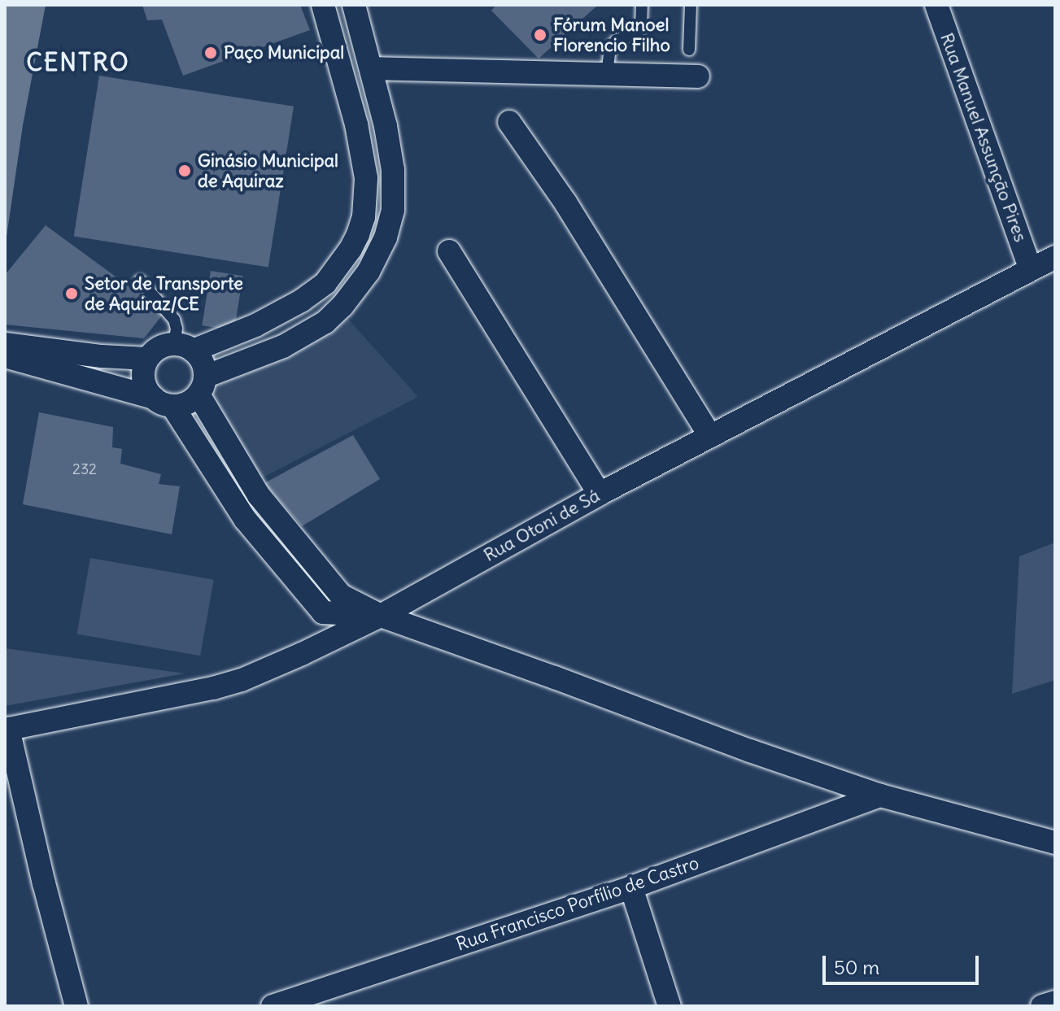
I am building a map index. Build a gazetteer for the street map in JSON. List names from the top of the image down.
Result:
{
  "streets": {
    "street": ["Rua Manuel Assunção Pires", "Rua Otoni de Sá", "Rua Francisco Porfílio de Castro"]
  },
  "crossings": [
    ["Rua Manuel Assunção Pires", "Rua Otoni de Sá"]
  ],
  "districts": ["CENTRO"],
  "places": [
    "Fórum Manoel Florencio Filho",
    "Paço Municipal",
    "Ginásio Municipal de Aquiraz",
    "Setor de Transporte de Aquiraz/CE"
  ],
  "house_numbers": ["232"],
  "scale_bar": "50 m"
}
